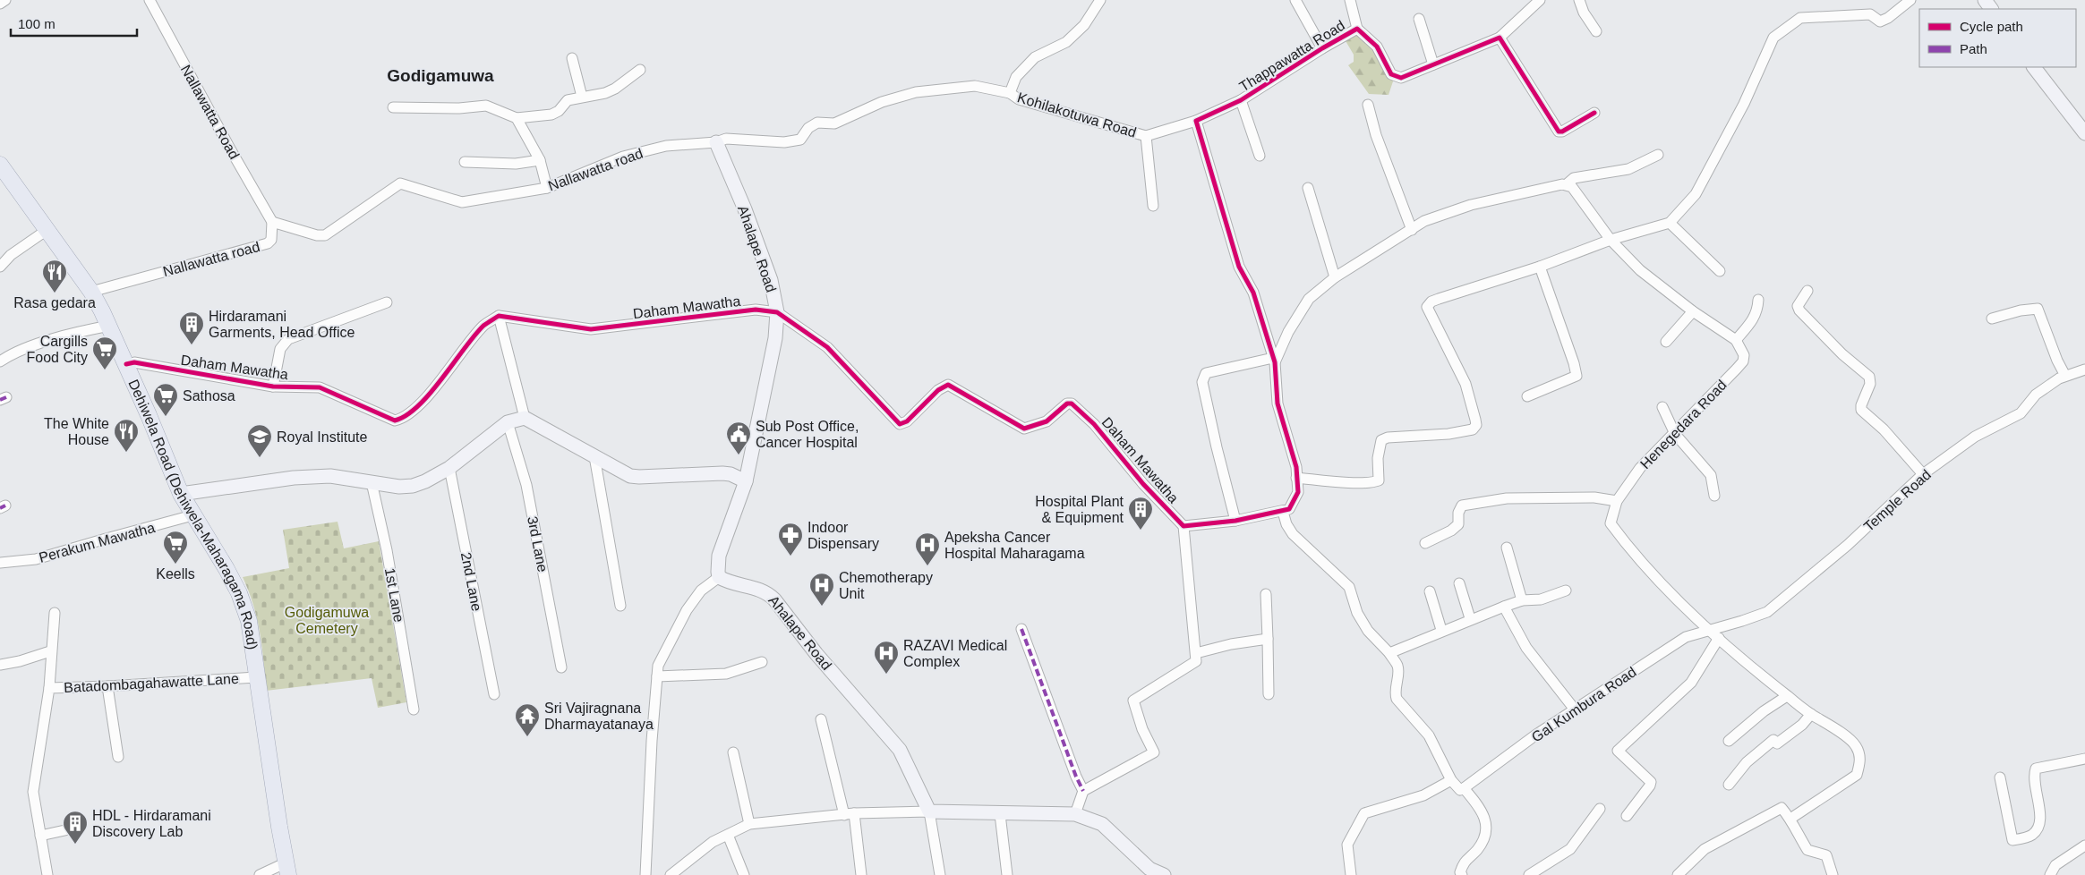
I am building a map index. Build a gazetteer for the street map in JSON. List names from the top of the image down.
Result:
{
  "streets": {
    "main road": ["Dehiwela Road (Dehiwela-Maharagama Road)"],
    "street": [
      "Thappawatta Road",
      "Nallawatta Road",
      "Kohilakotuwa Road",
      "Nallawatta road",
      "Ahalape Road",
      "Daham Mawatha",
      "Henegedara Road",
      "Temple Road",
      "Perakum Mawatha",
      "3rd Lane",
      "2nd Lane",
      "1st Lane",
      "Batadombagahawatte Lane",
      "Gal Kumbura Road"
    ]
  },
  "crossings": [
    ["Thappawatta Road", "Kohilakotuwa Road"],
    ["Nallawatta Road", "Nallawatta road"],
    ["Kohilakotuwa Road", "Nallawatta road"],
    ["Nallawatta road", "Ahalape Road"],
    ["Nallawatta road", "Dehiwela Road (Dehiwela-Maharagama Road)"],
    ["Ahalape Road", "Daham Mawatha"],
    ["Daham Mawatha", "Dehiwela Road (Dehiwela-Maharagama Road)"],
    ["Henegedara Road", "Temple Road"],
    ["Henegedara Road", "Gal Kumbura Road"],
    ["Temple Road", "Gal Kumbura Road"],
    ["Dehiwela Road (Dehiwela-Maharagama Road)", "Perakum Mawatha"],
    ["Dehiwela Road (Dehiwela-Maharagama Road)", "Batadombagahawatte Lane"]
  ],
  "districts": ["Godigamuwa"],
  "parks": ["Godigamuwa Cemetery"],
  "places": {
    "restaurant": ["Rasa gedara", "The White House"],
    "building": ["Hirdaramani Garments, Head Office", "Hospital Plant & Equipment", "HDL - Hirdaramani Discovery Lab"],
    "supermarket": ["Cargills Food City", "Sathosa", "Keells"],
    "public building": ["Sub Post Office, Cancer Hospital"],
    "school or university": ["Royal Institute"],
    "pharmacy": ["Indoor Dispensary"],
    "hospital": ["Apeksha Cancer Hospital Maharagama", "Chemotherapy Unit", "RAZAVI Medical Complex"],
    "temple": ["Sri Vajiragnana Dharmayatanaya"]
  },
  "legend": ["Cycle path", "Path"],
  "scale_bar": "100 m"
}
